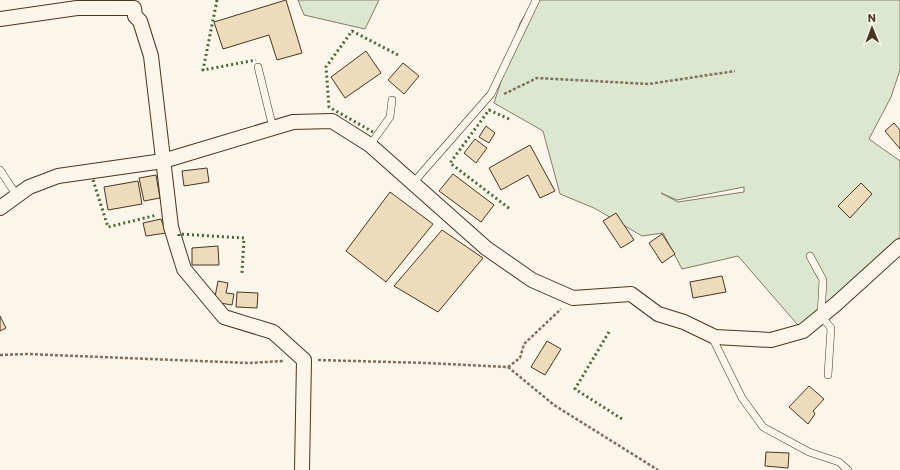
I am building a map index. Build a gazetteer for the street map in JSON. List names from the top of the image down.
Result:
{
  "north": "top"
}
